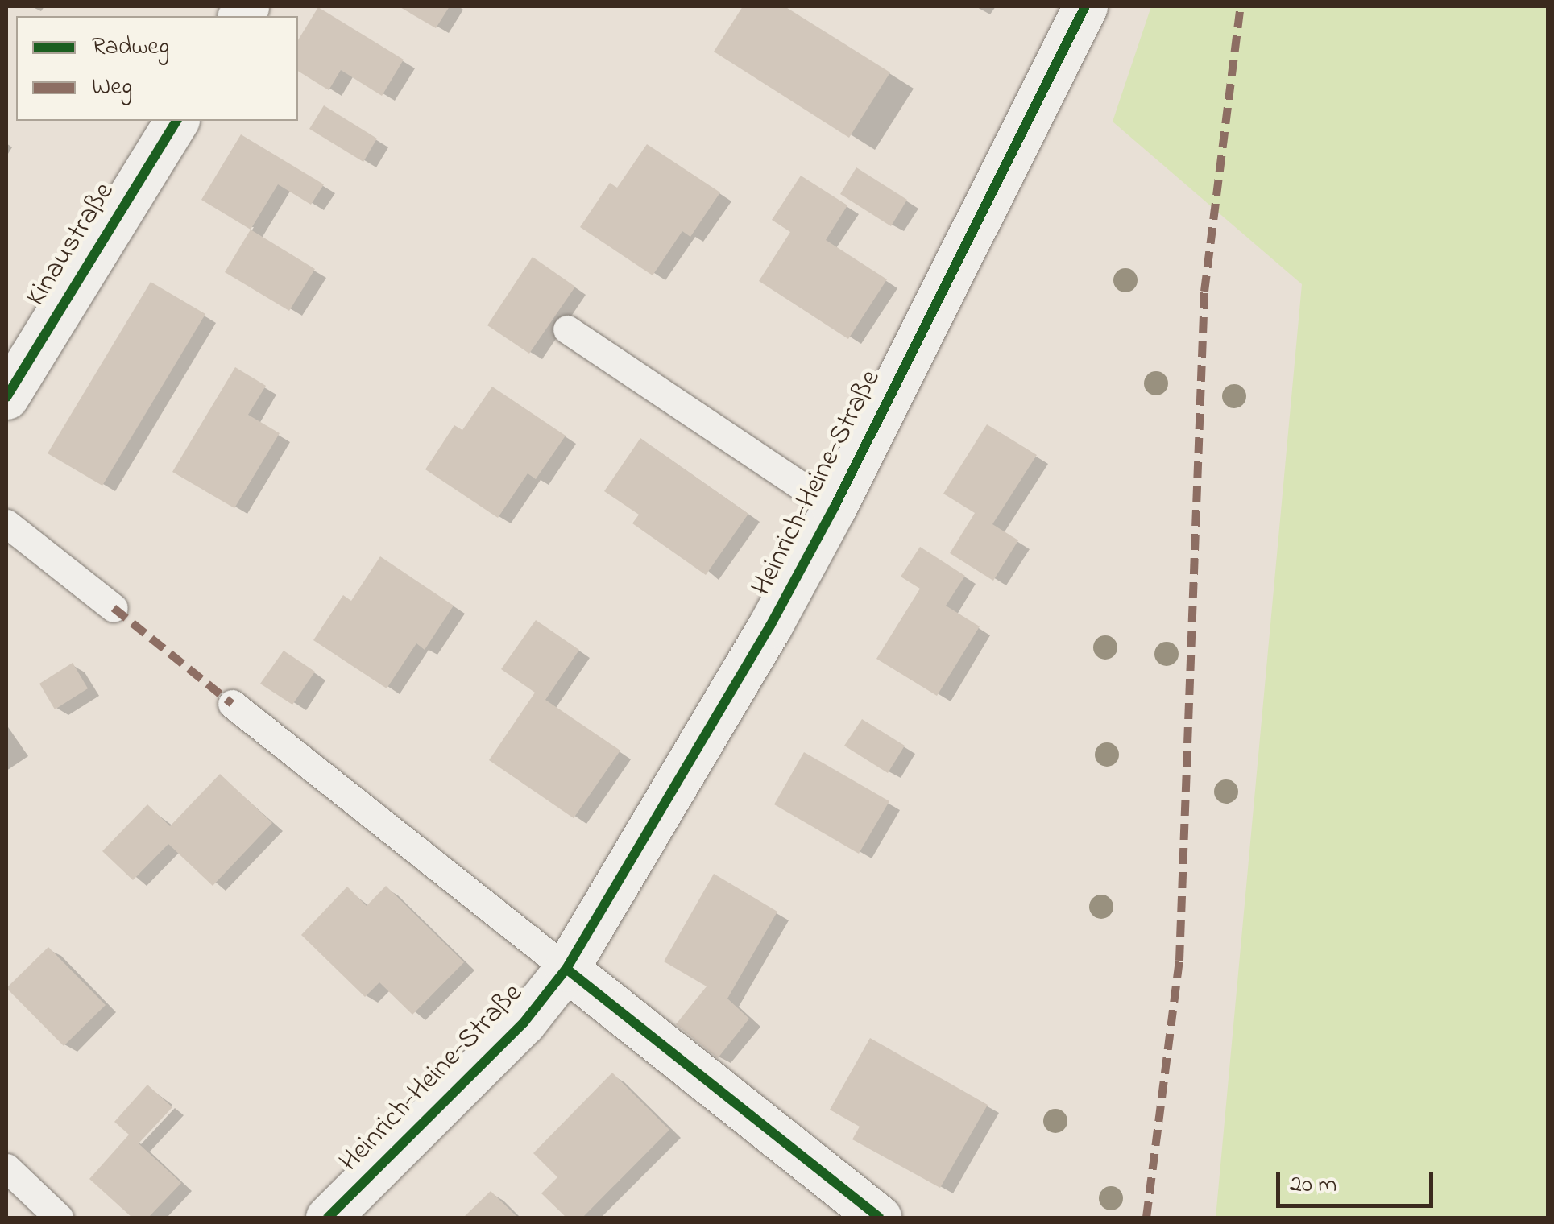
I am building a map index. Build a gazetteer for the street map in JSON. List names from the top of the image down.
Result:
{
  "streets": {
    "street": ["Kinaustraße", "Heinrich-Heine-Straße"]
  },
  "legend": ["Radweg", "Weg"],
  "scale_bar": "20 m"
}
